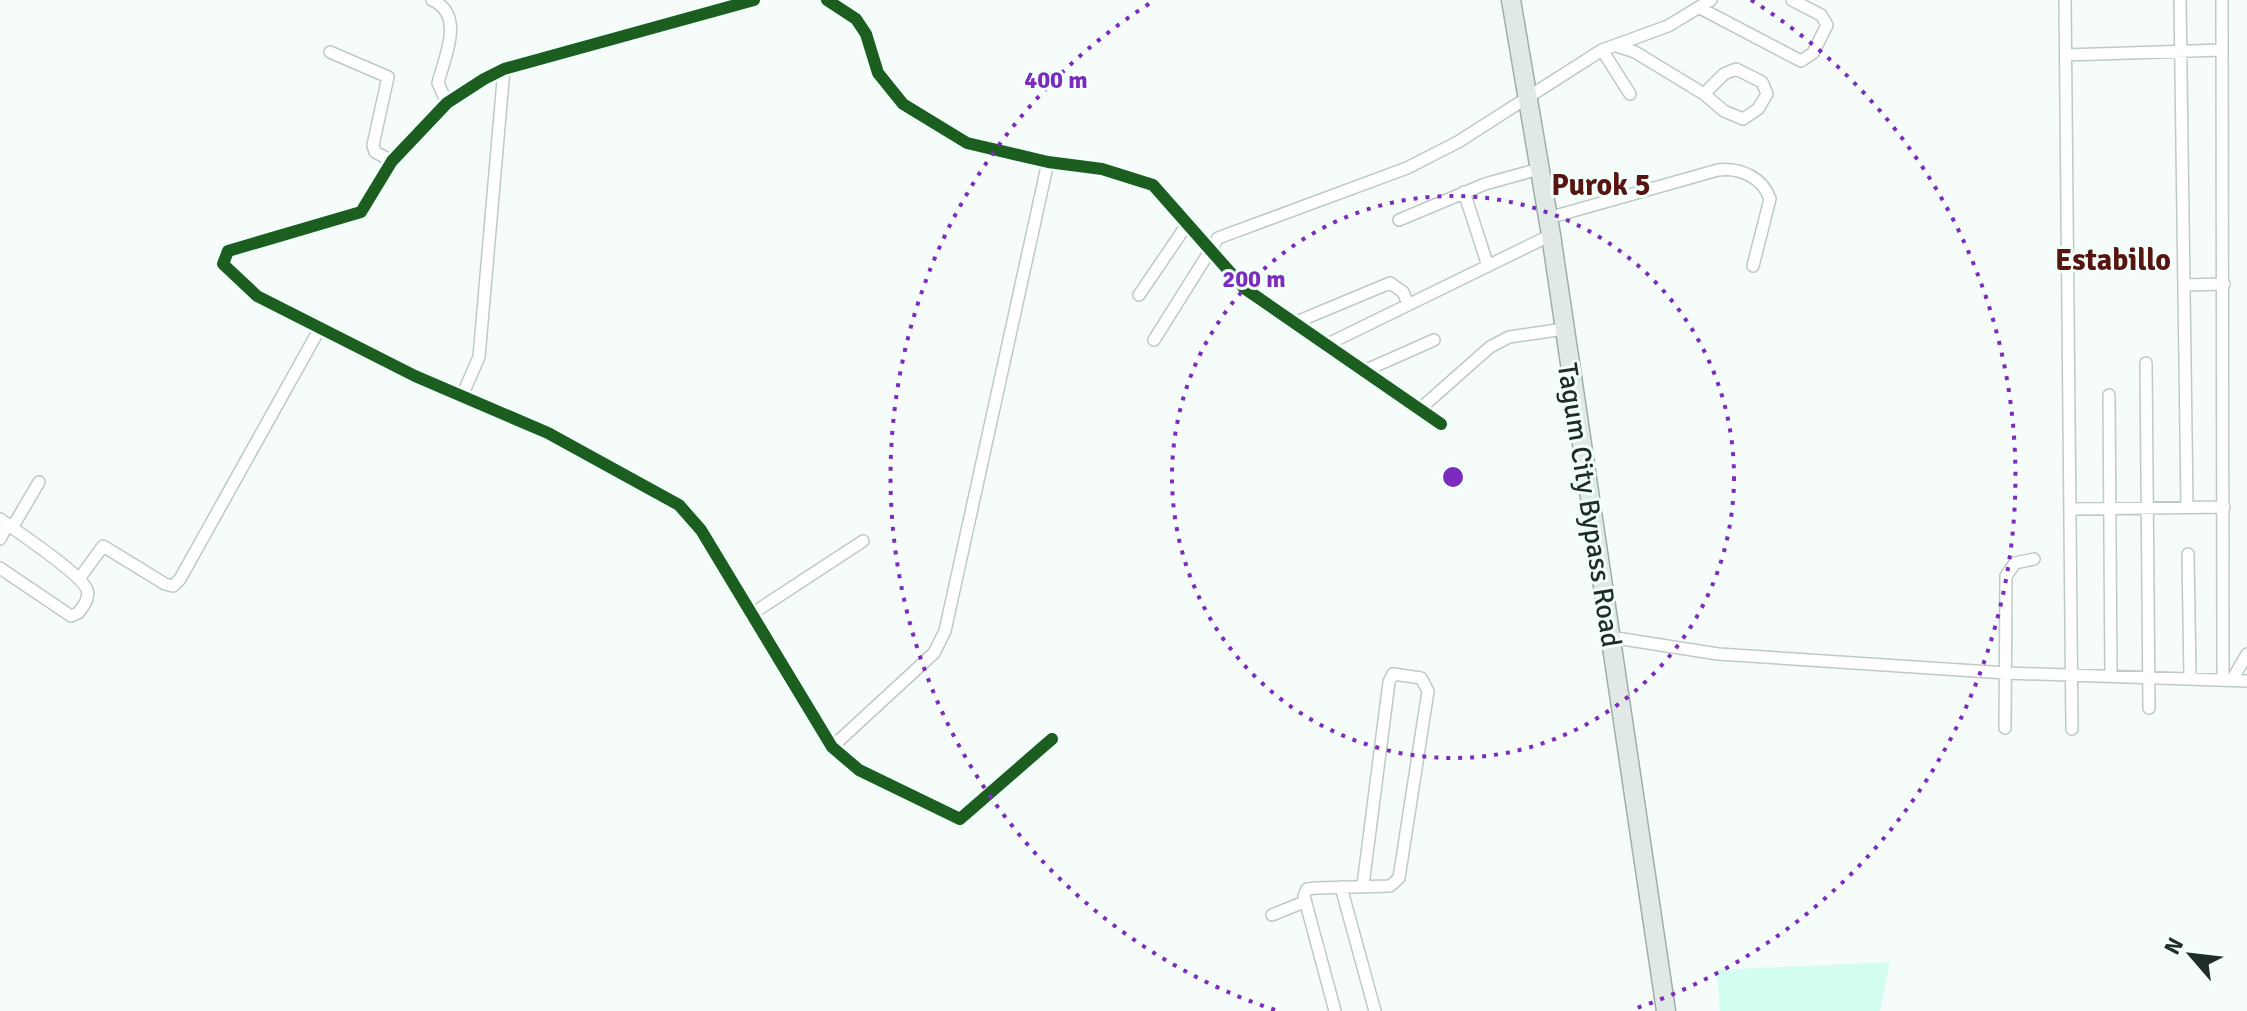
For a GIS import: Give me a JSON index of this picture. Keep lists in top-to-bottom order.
{
  "streets": {
    "main road": ["Tagum City Bypass Road"]
  },
  "districts": ["Purok 5", "Estabillo"],
  "north": "top left",
  "rings": ["400 m", "200 m"]
}
